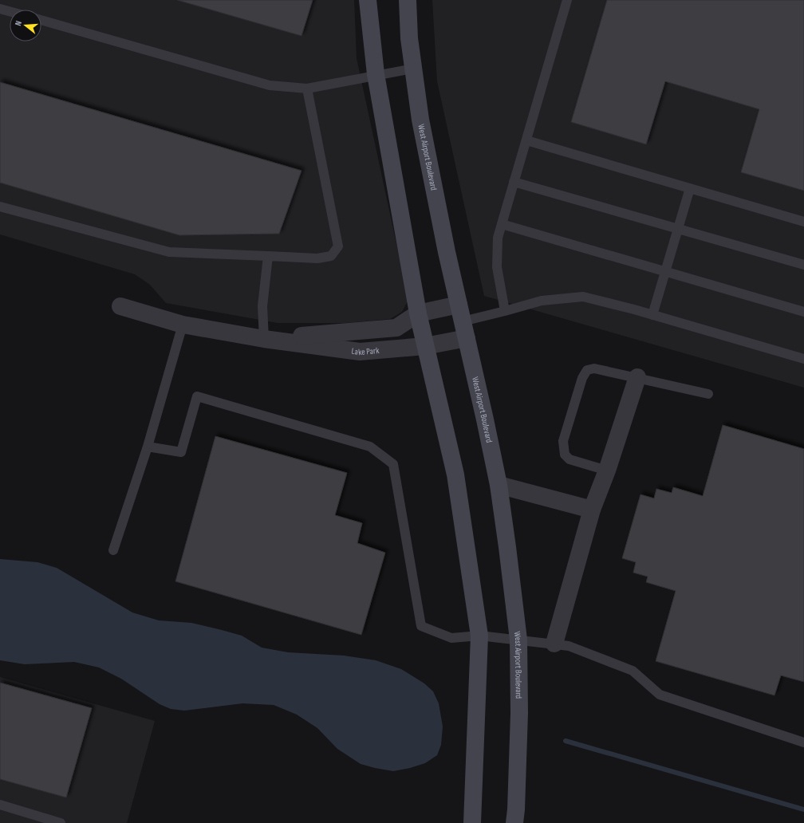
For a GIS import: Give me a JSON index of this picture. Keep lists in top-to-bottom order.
{
  "streets": {
    "main road": ["West Airport Boulevard"],
    "street": ["Lake Park"]
  },
  "crossings": [
    ["West Airport Boulevard", "Lake Park"]
  ],
  "north": "left"
}
